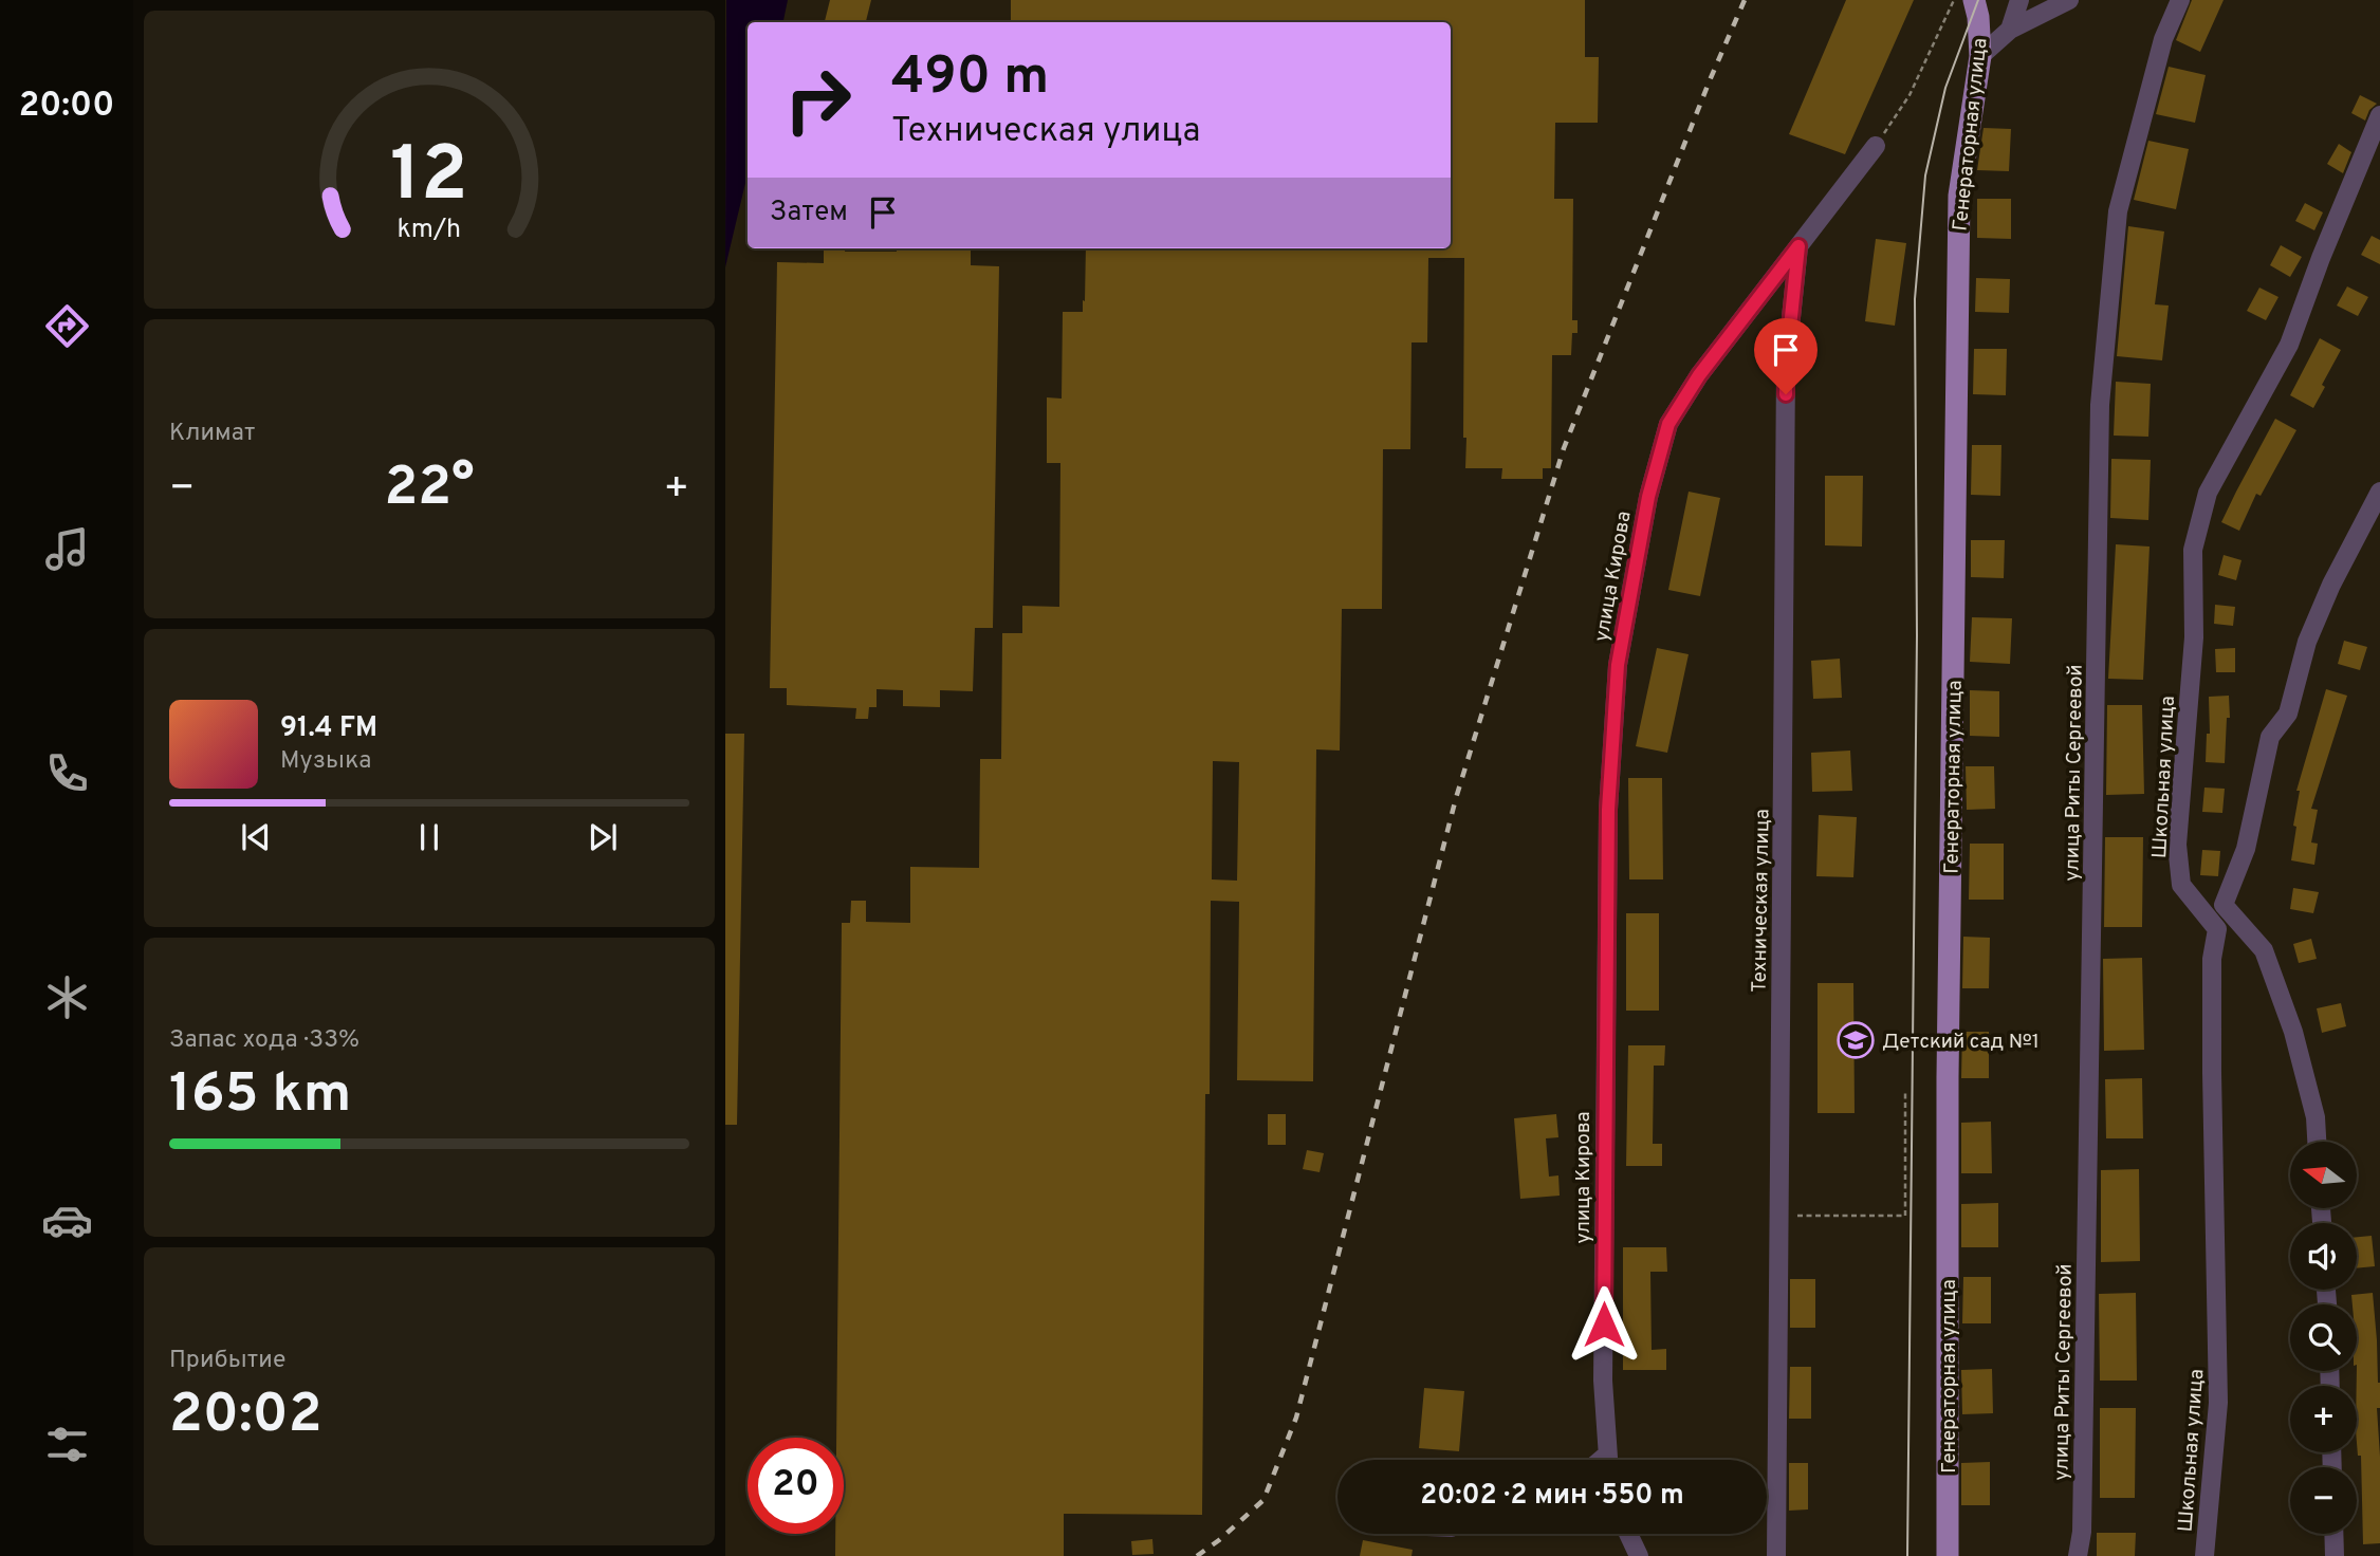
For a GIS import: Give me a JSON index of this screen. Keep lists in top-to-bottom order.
{
  "streets": {
    "main road": ["Генераторная улица"],
    "street": [
      "улица Кирова",
      "улица Риты Сергеевой",
      "Школьная улица",
      "Техническая улица"
    ]
  },
  "crossings": [
    ["улица Кирова", "Техническая улица"]
  ],
  "places": {
    "school or university": ["Детский сад №1"]
  },
  "north": "left",
  "page": {
    "tabs": "20:00",
    "turn": ["490 m", "Техническая улица"],
    "then": "Затем",
    "tile": [
      "Климат",
      ["Запас хода · 33%", "165 km"],
      ["Прибытие", "20:02"]
    ],
    "heat": ["−", "22°", "+"],
    "song": ["91.4 FM", "Музыка"],
    "map_buttons": ["+", "−"],
    "limit": "20",
    "trip": "20:02 · 2 мин · 550 m",
    "gauge": ["12", "km/h"]
  }
}
